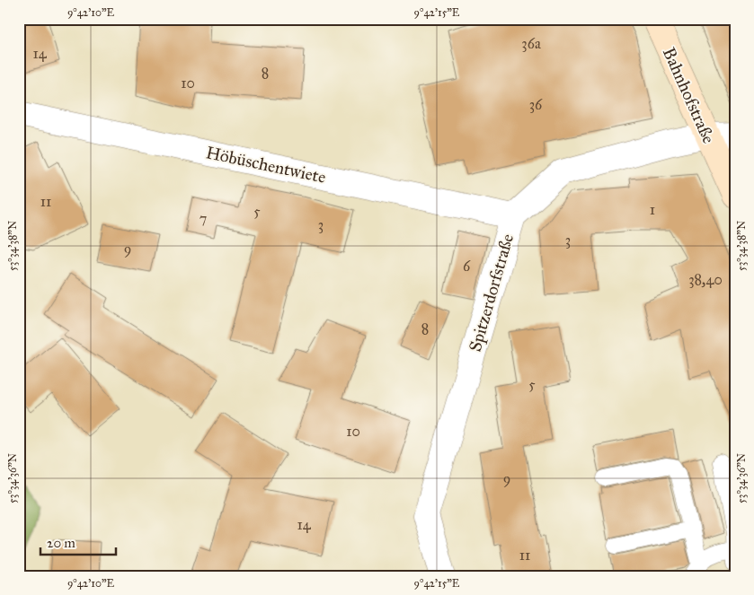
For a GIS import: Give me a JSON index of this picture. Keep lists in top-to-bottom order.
{
  "streets": {
    "street": ["Bahnhofstraße", "Höbüschentwiete", "Spitzerdorfstraße"]
  },
  "crossings": [
    ["Bahnhofstraße", "Spitzerdorfstraße"],
    ["Höbüschentwiete", "Spitzerdorfstraße"]
  ],
  "house_numbers": [
    "36a",
    "14",
    "8",
    "10",
    "36",
    "11",
    "1",
    "5",
    "7",
    "3",
    "3",
    "9",
    "6",
    "38,40",
    "8",
    "5",
    "10",
    "9",
    "14",
    "11"
  ],
  "scale_bar": "20 m",
  "coordinates": [
    "9°42'10\"E",
    "9°42'15\"E",
    "53°34'38\"N",
    "53°34'36\"N"
  ]
}
